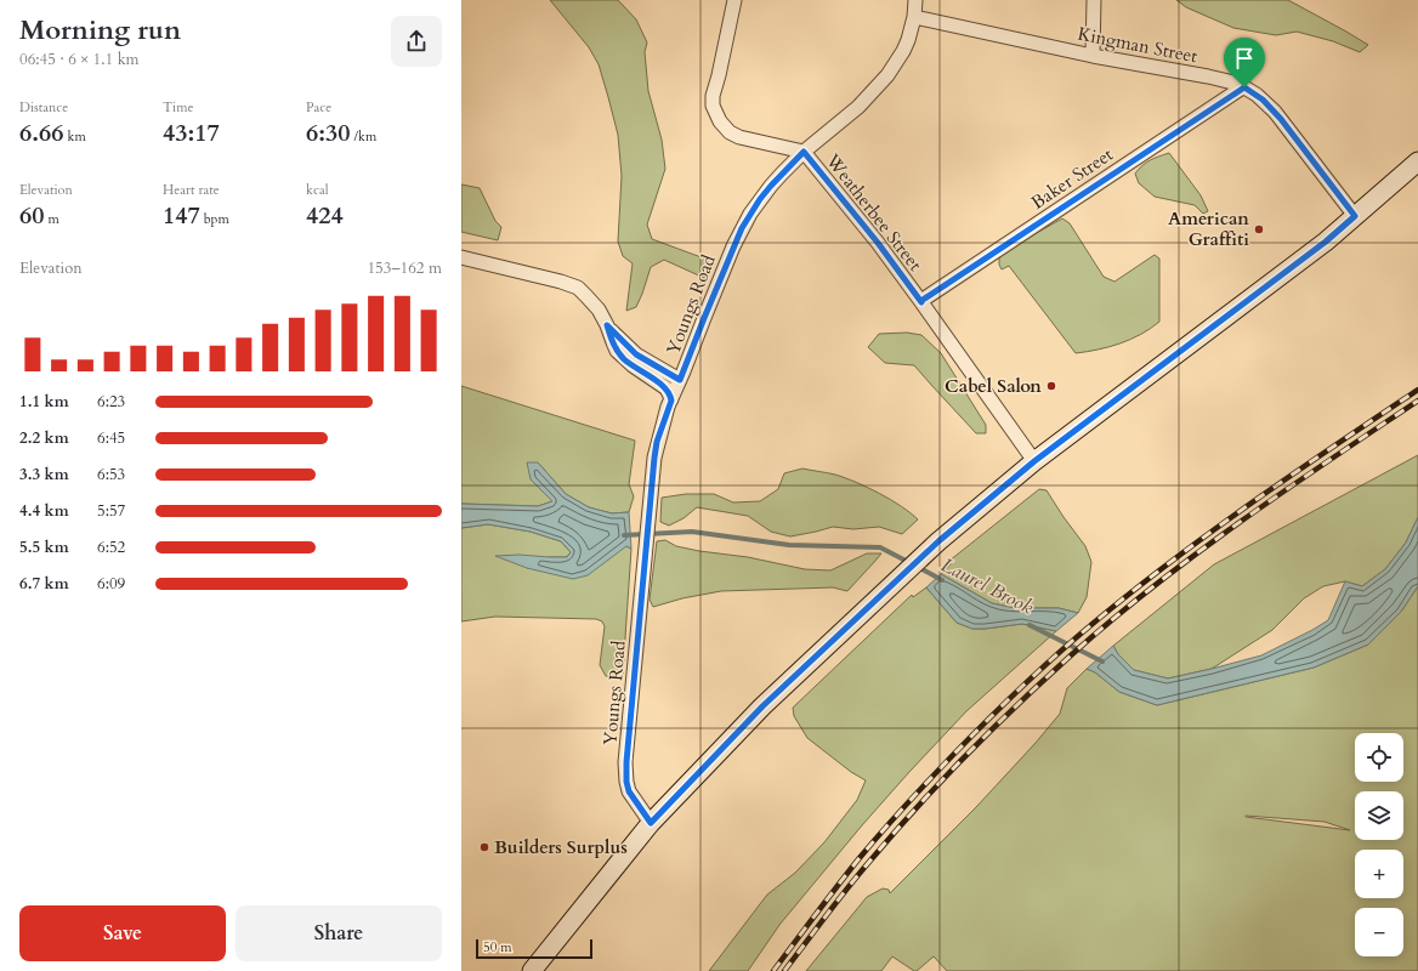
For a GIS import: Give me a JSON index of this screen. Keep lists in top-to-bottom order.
{
  "streets": {
    "street": [
      "Kingman Street",
      "Baker Street",
      "Weatherbee Street",
      "Youngs Road"
    ]
  },
  "crossings": [
    ["Kingman Street", "Baker Street"],
    ["Kingman Street", "Youngs Road"],
    ["Baker Street", "Weatherbee Street"],
    ["Weatherbee Street", "Youngs Road"]
  ],
  "water": ["Laurel Brook"],
  "places": ["American Graffiti", "Cabel Salon", "Builders Surplus"],
  "scale_bar": "50 m",
  "page": {
    "heading": ["Morning run", "06:45 · 6 × 1.1 km"],
    "stats": [
      ["Distance", "6.66 km"],
      ["Time", "43:17"],
      ["Pace", "6:30 /km"],
      ["Elevation", "60 m"],
      ["Heart rate", "147 bpm"],
      ["kcal", "424"]
    ],
    "chart": ["Elevation", "153–162 m"],
    "list": [
      {
        "name": "1.1 km",
        "note": "6:23"
      },
      {
        "name": "2.2 km",
        "note": "6:45"
      },
      {
        "name": "3.3 km",
        "note": "6:53"
      },
      {
        "name": "4.4 km",
        "note": "5:57"
      },
      {
        "name": "5.5 km",
        "note": "6:52"
      },
      {
        "name": "6.7 km",
        "note": "6:09"
      }
    ],
    "map_buttons": ["+", "−"],
    "buttons": ["Save", "Share"],
    "scale": "50 m"
  }
}
